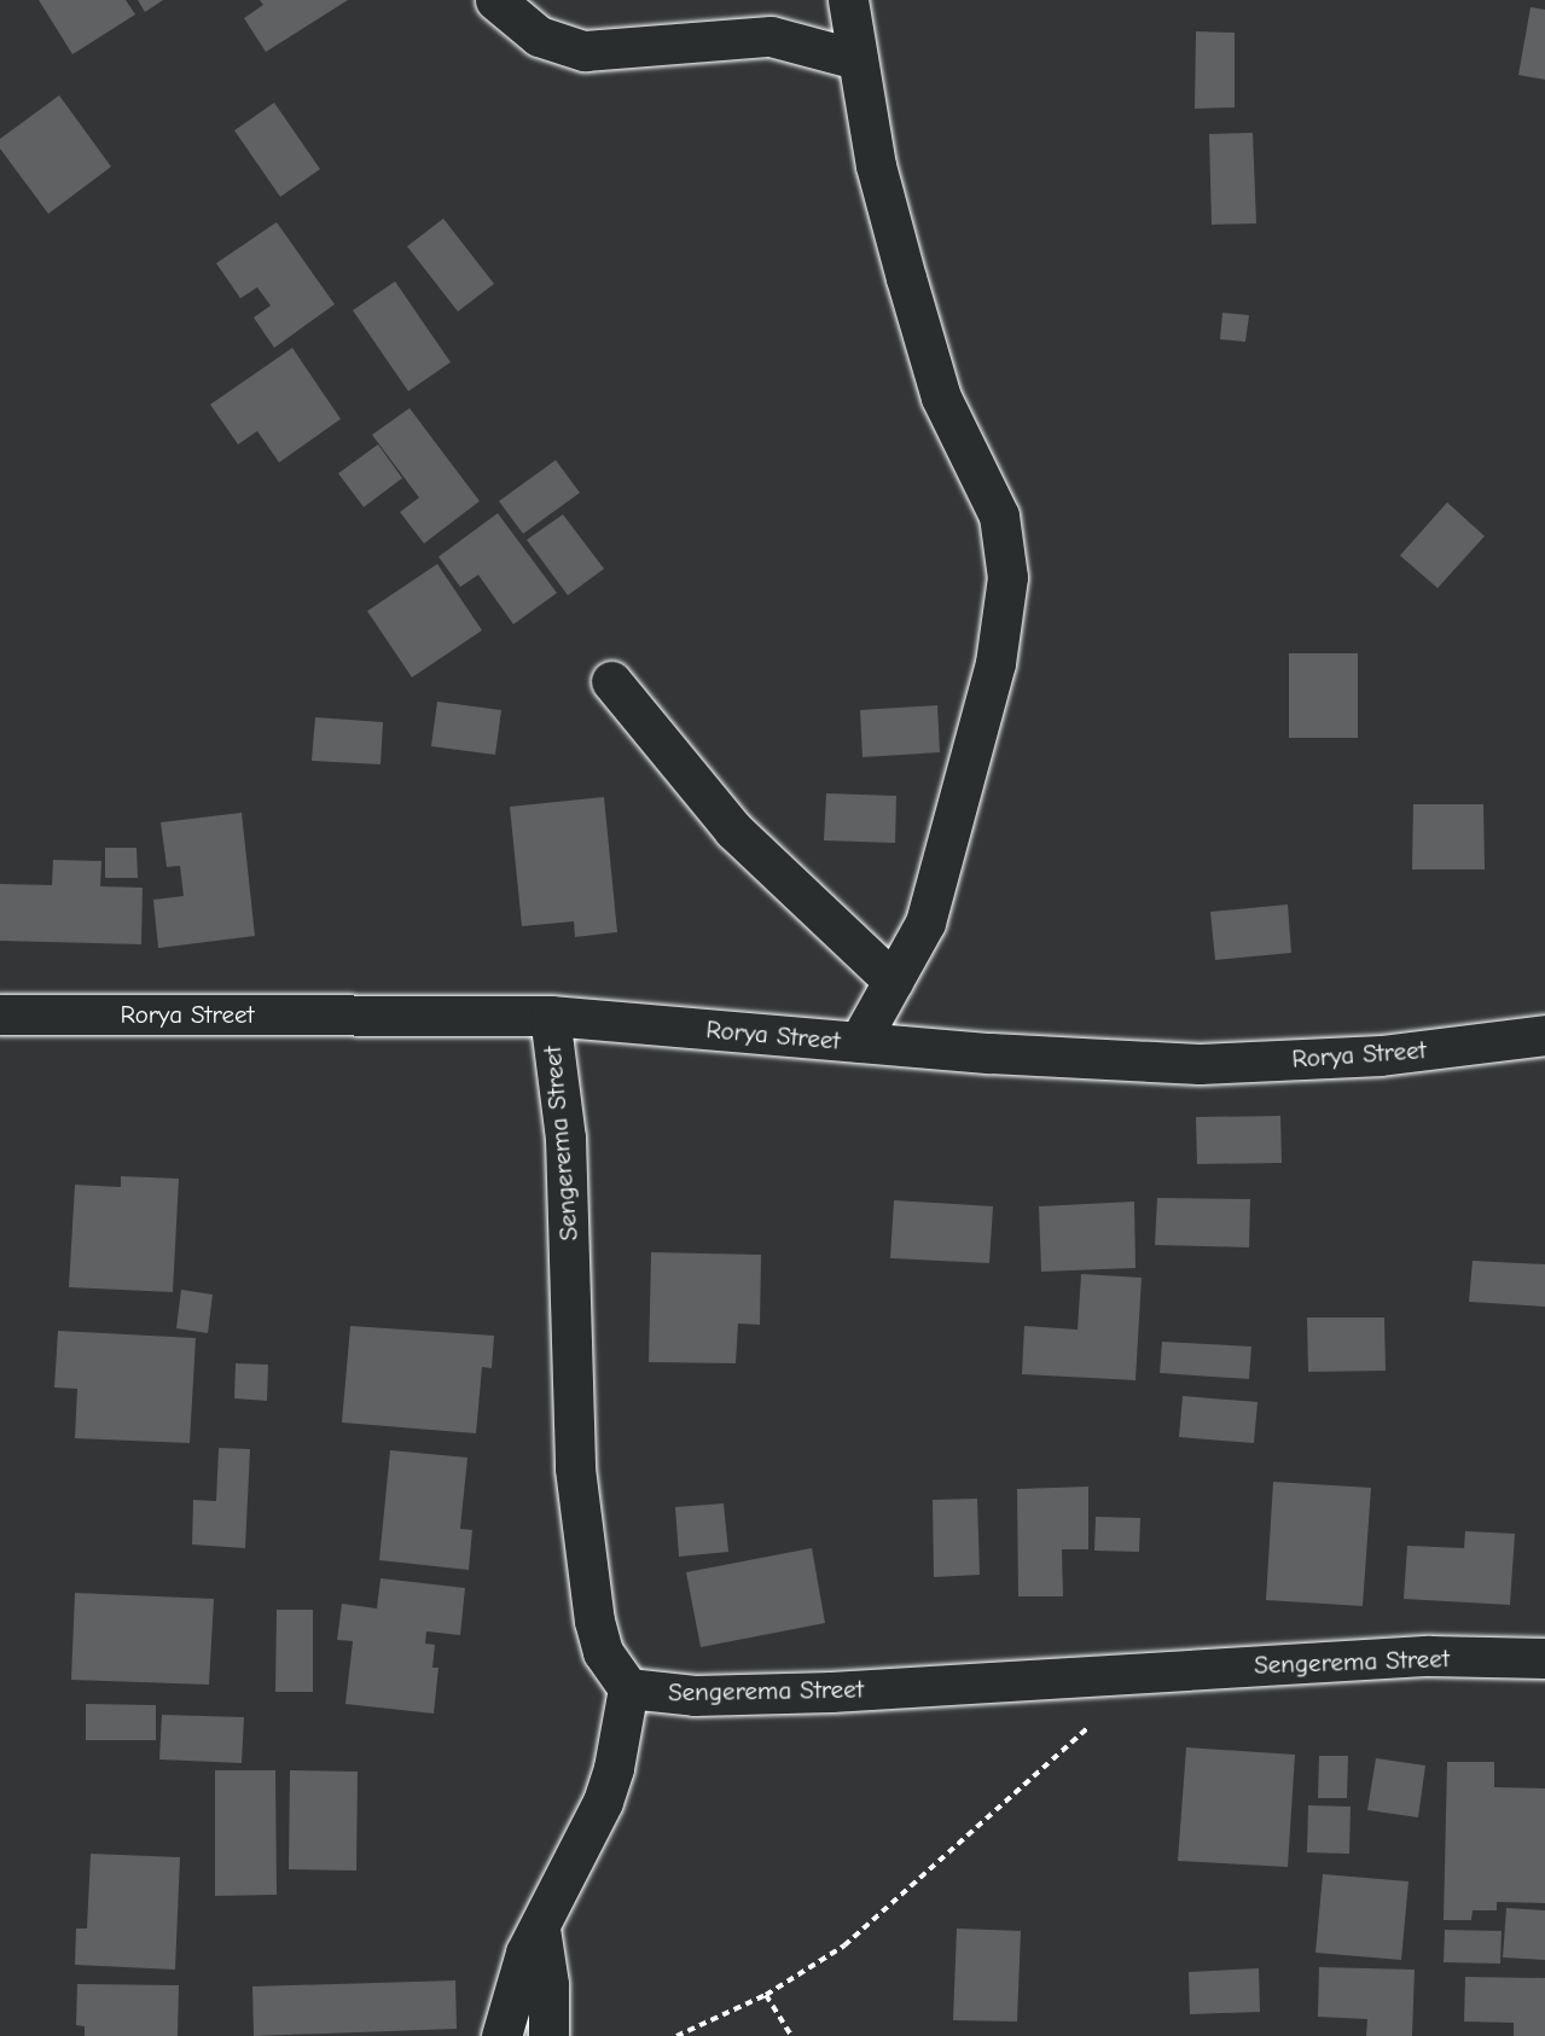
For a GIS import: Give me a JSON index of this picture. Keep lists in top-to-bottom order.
{
  "streets": {
    "street": ["Rorya Street", "Sengerema Street"]
  },
  "crossings": [
    ["Rorya Street", "Sengerema Street"]
  ]
}
